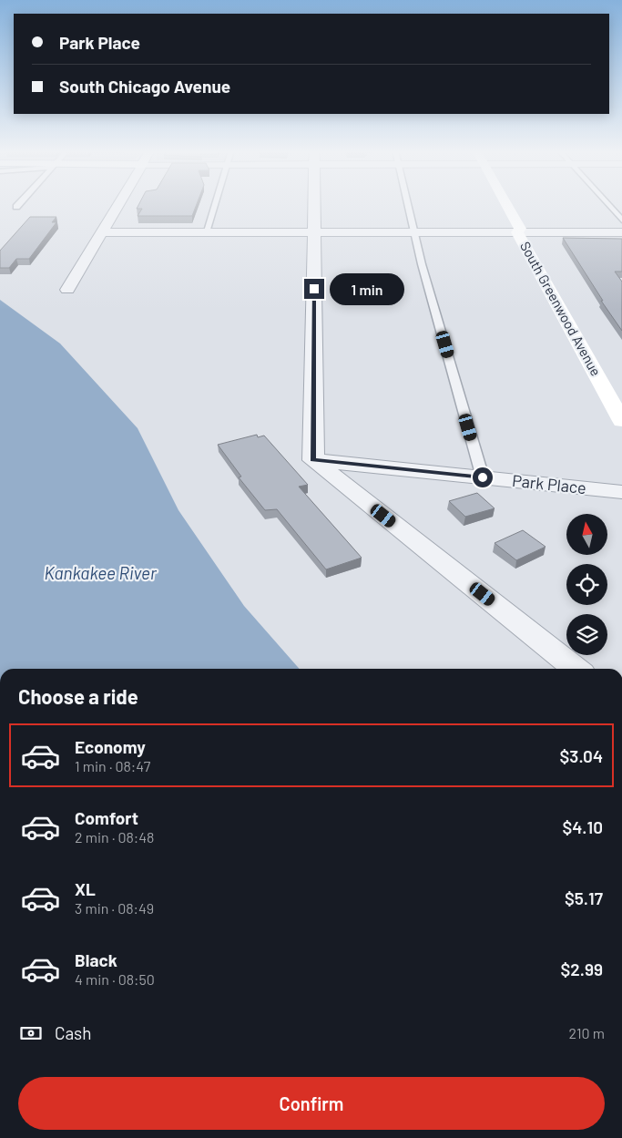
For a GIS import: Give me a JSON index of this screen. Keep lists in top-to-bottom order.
{
  "streets": {
    "street": ["South Greenwood Avenue", "Park Place"]
  },
  "water": ["Kankakee River"],
  "north": "top",
  "page": {
    "banner": ["Park Place", "South Chicago Avenue"],
    "bubble": "1 min",
    "heading": "Choose a ride",
    "list": [
      {
        "name": "Economy",
        "note": "1 min · 08:47",
        "value": "$3.04"
      },
      {
        "name": "Comfort",
        "note": "2 min · 08:48",
        "value": "$4.10"
      },
      {
        "name": "XL",
        "note": "3 min · 08:49",
        "value": "$5.17"
      },
      {
        "name": "Black",
        "note": "4 min · 08:50",
        "value": "$2.99"
      }
    ],
    "pay": ["Cash", "210 m"],
    "buttons": "Confirm"
  }
}
